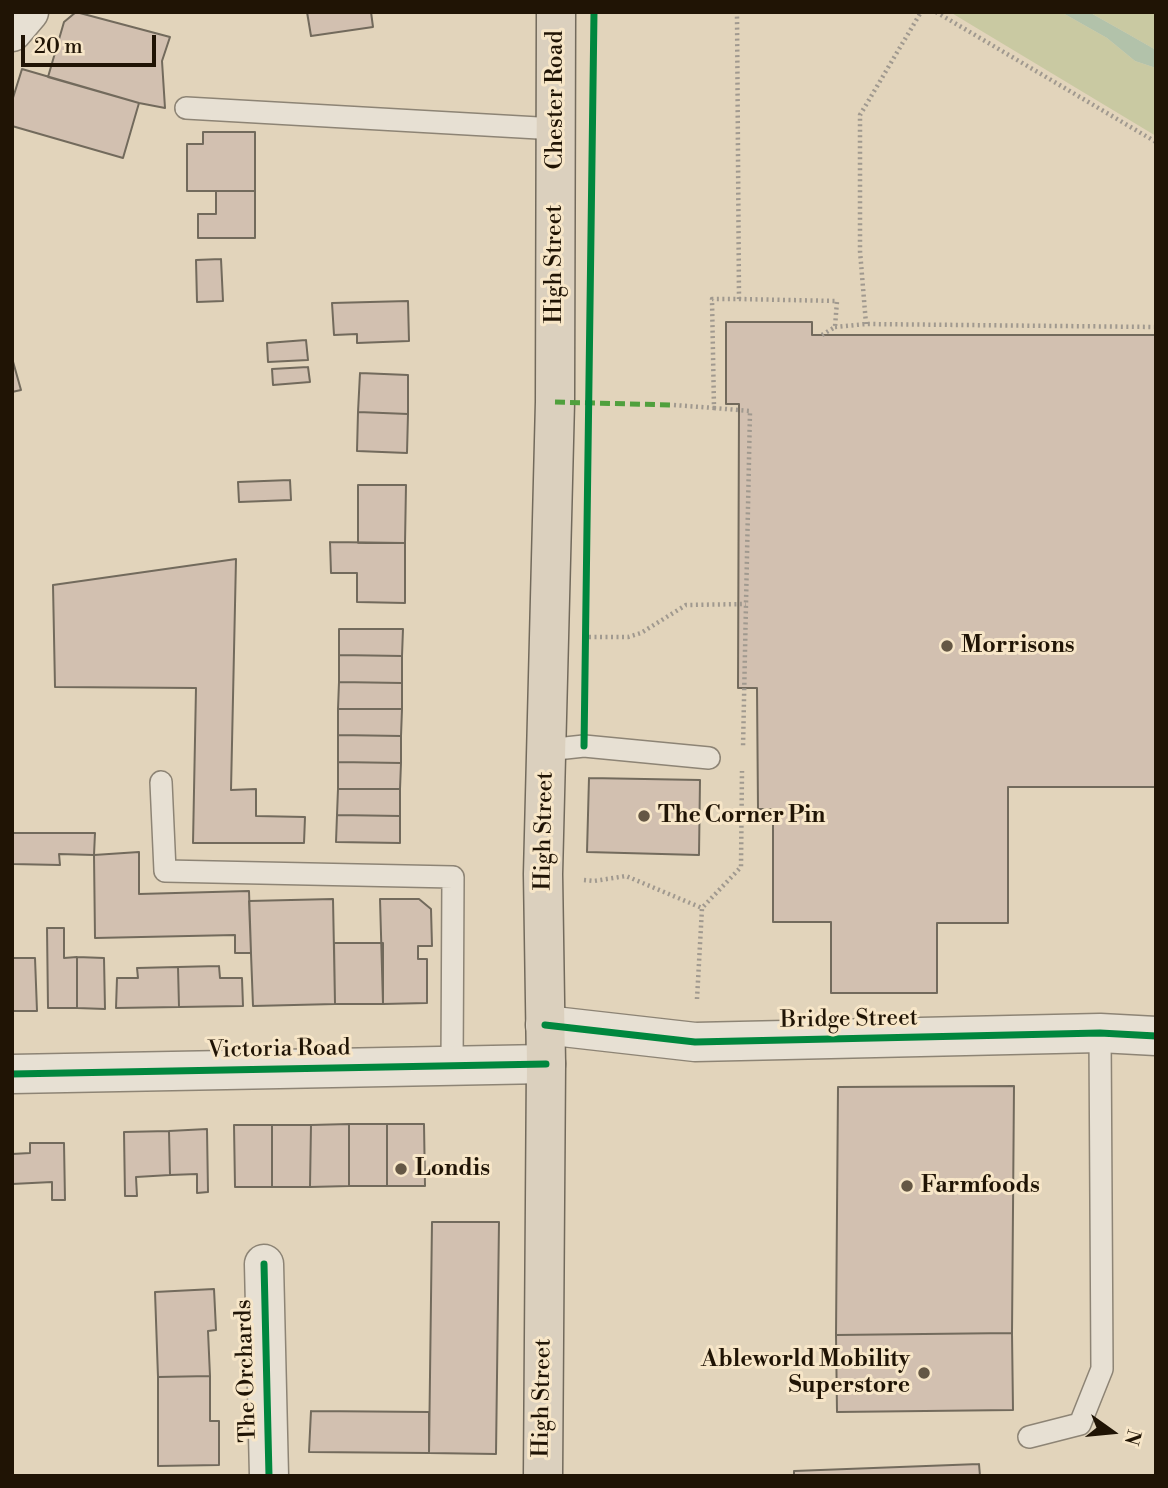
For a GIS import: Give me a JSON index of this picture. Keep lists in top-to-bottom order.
{
  "streets": {
    "main road": ["Chester Road", "High Street"],
    "street": ["Bridge Street", "Victoria Road", "The Orchards"]
  },
  "crossings": [
    ["Chester Road", "High Street"],
    ["High Street", "Bridge Street"],
    ["High Street", "Victoria Road"]
  ],
  "places": [
    "Morrisons",
    "The Corner Pin",
    "Londis",
    "Farmfoods",
    "Ableworld Mobility Superstore"
  ],
  "scale_bar": "20 m",
  "north": "right"
}
